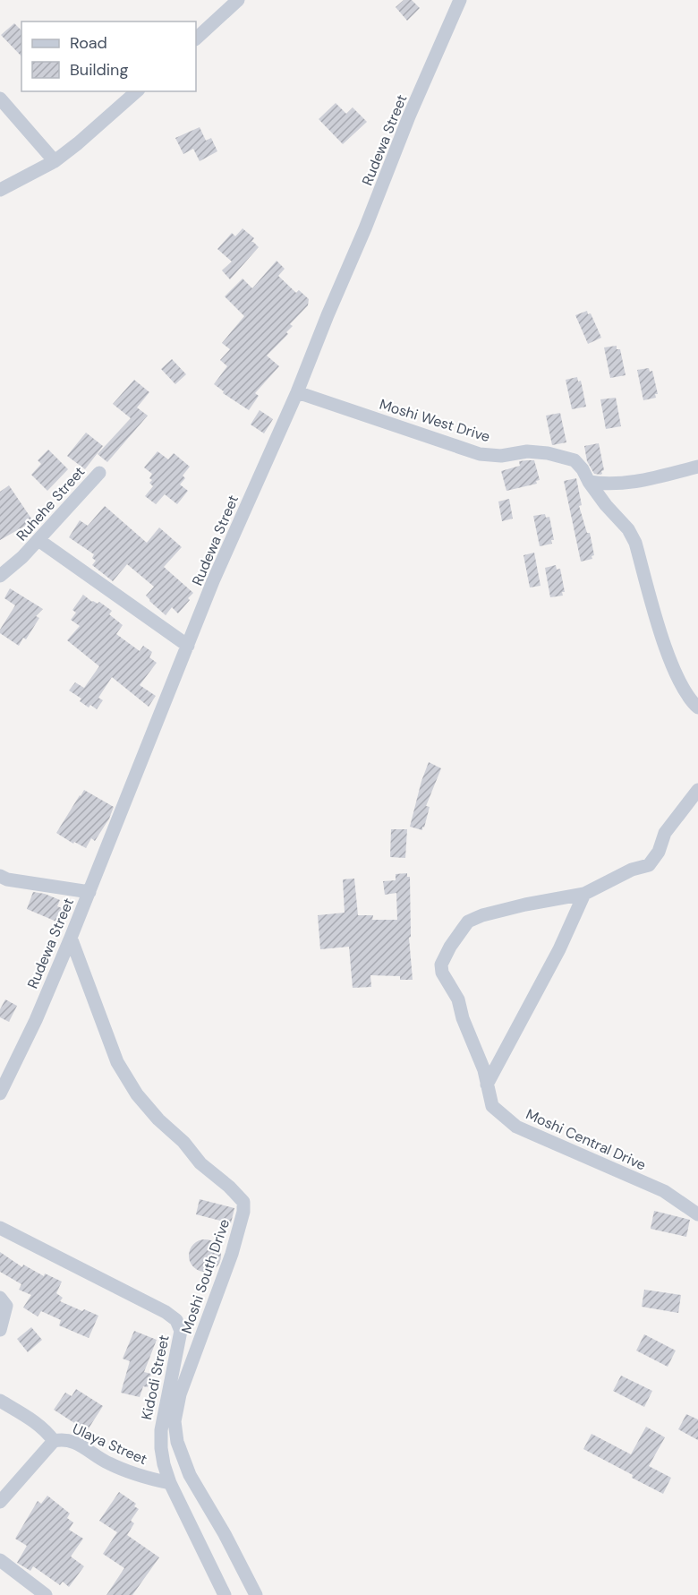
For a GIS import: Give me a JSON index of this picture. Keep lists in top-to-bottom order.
{
  "streets": {
    "street": [
      "Rudewa Street",
      "Moshi West Drive",
      "Ruhehe Street",
      "Moshi Central Drive",
      "Moshi South Drive",
      "Kidodi Street",
      "Ulaya Street"
    ]
  },
  "crossings": [
    ["Rudewa Street", "Moshi West Drive"],
    ["Rudewa Street", "Moshi South Drive"],
    ["Kidodi Street", "Ulaya Street"]
  ],
  "legend": ["Road", "Building"]
}
